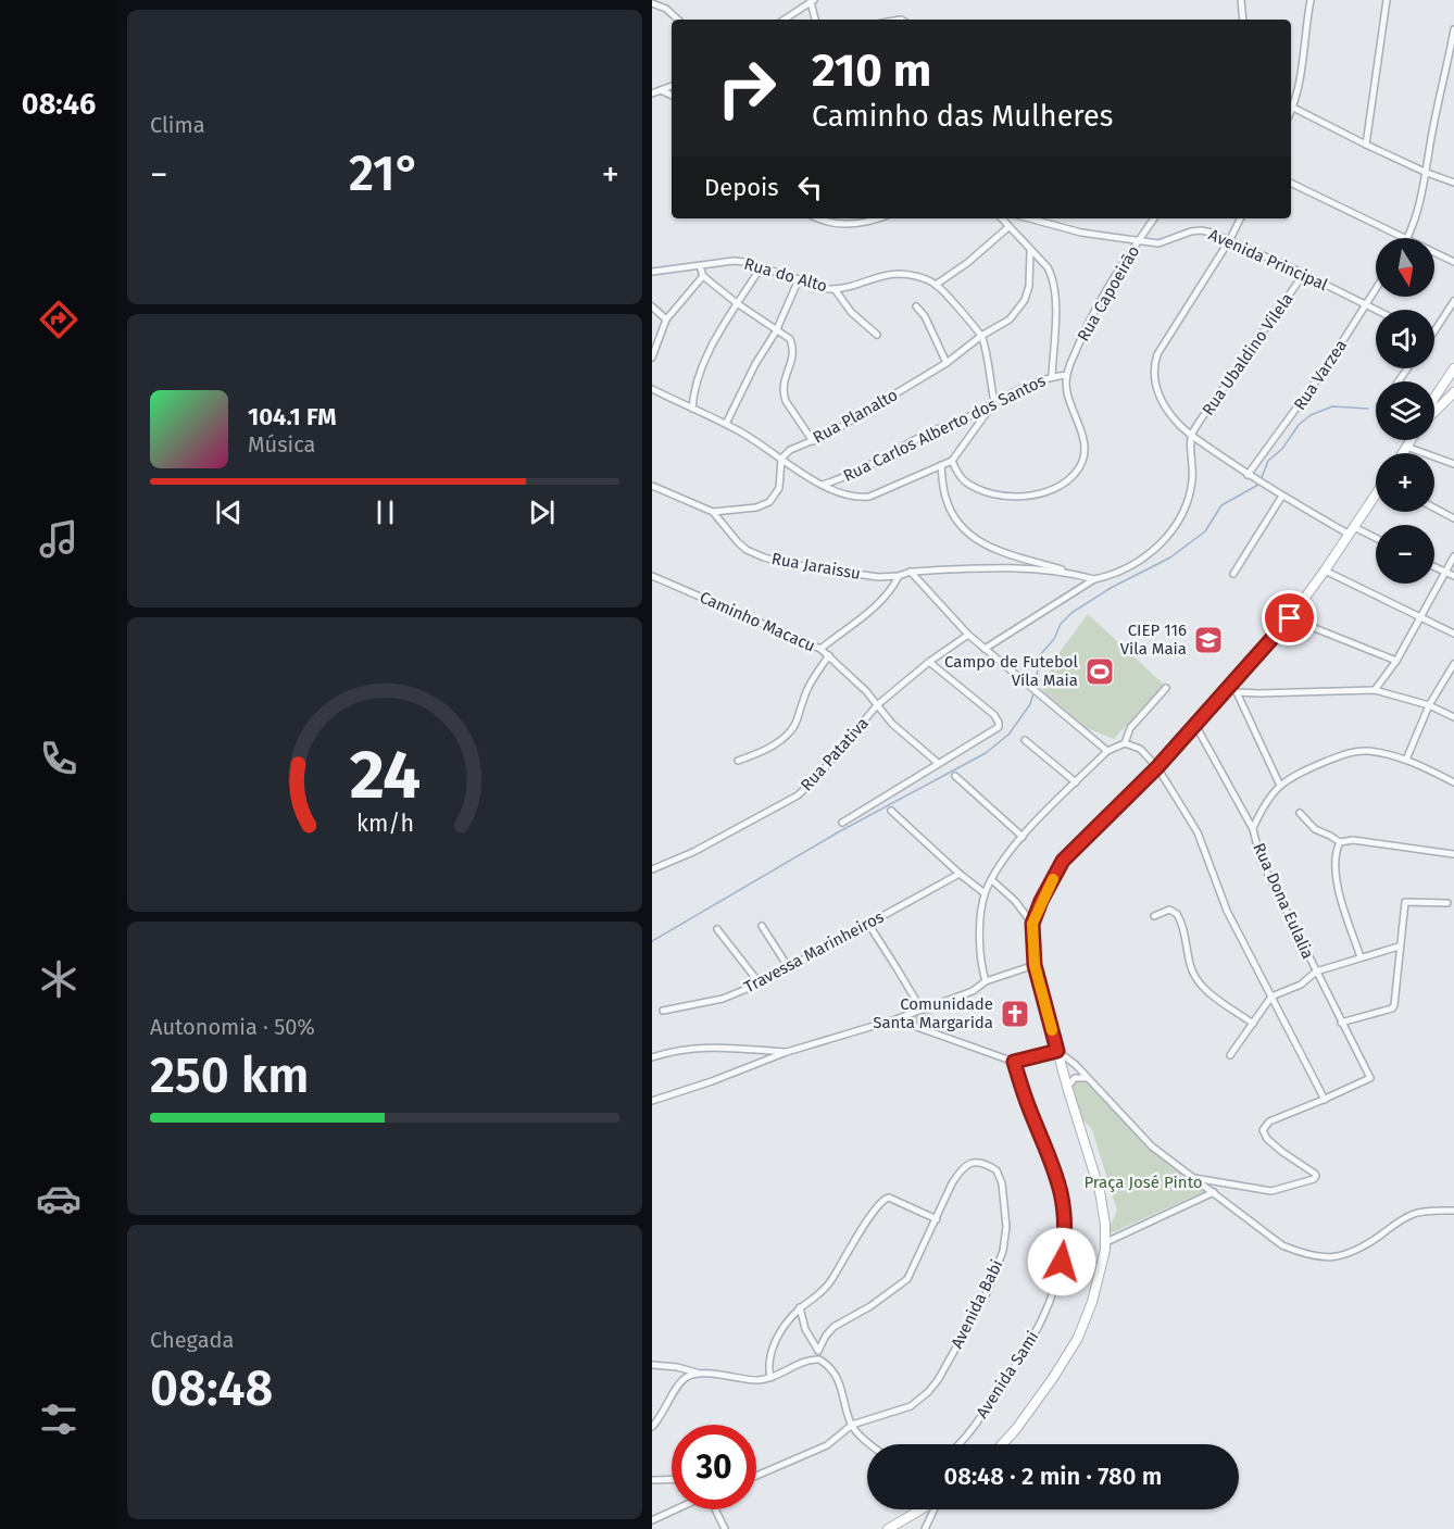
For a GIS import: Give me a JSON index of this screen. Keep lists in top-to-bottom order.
{
  "streets": {
    "street": [
      "Avenida Principal",
      "Rua do Alto",
      "Rua Capoeirão",
      "Rua Ubaldino Vilela",
      "Rua Varzea",
      "Rua Planalto",
      "Rua Carlos Alberto dos Santos",
      "Rua Jaraissu",
      "Caminho Macacu",
      "Rua Patativa",
      "Rua Dona Eulalia",
      "Travessa Marinheiros",
      "Avenida Babi",
      "Avenida Sami"
    ]
  },
  "crossings": [
    ["Avenida Principal", "Rua Capoeirão"],
    ["Avenida Principal", "Rua Ubaldino Vilela"],
    ["Avenida Principal", "Rua Varzea"],
    ["Rua Capoeirão", "Rua Carlos Alberto dos Santos"],
    ["Caminho Macacu", "Rua Patativa"]
  ],
  "parks": ["Praça José Pinto"],
  "places": {
    "school or university": ["CIEP 116 Vila Maia"],
    "sports": ["Campo de Futebol Vila Maia"],
    "church": ["Comunidade Santa Margarida"]
  },
  "north": "bottom",
  "page": {
    "tabs": "08:46",
    "tile": [
      "Clima",
      ["Autonomia · 50%", "250 km"],
      ["Chegada", "08:48"]
    ],
    "turn": ["210 m", "Caminho das Mulheres"],
    "heat": ["−", "21°", "+"],
    "then": "Depois",
    "map_buttons": ["+", "−"],
    "song": ["104.1 FM", "Música"],
    "limit": "30",
    "trip": "08:48 · 2 min · 780 m",
    "gauge": ["24", "km/h"]
  }
}
